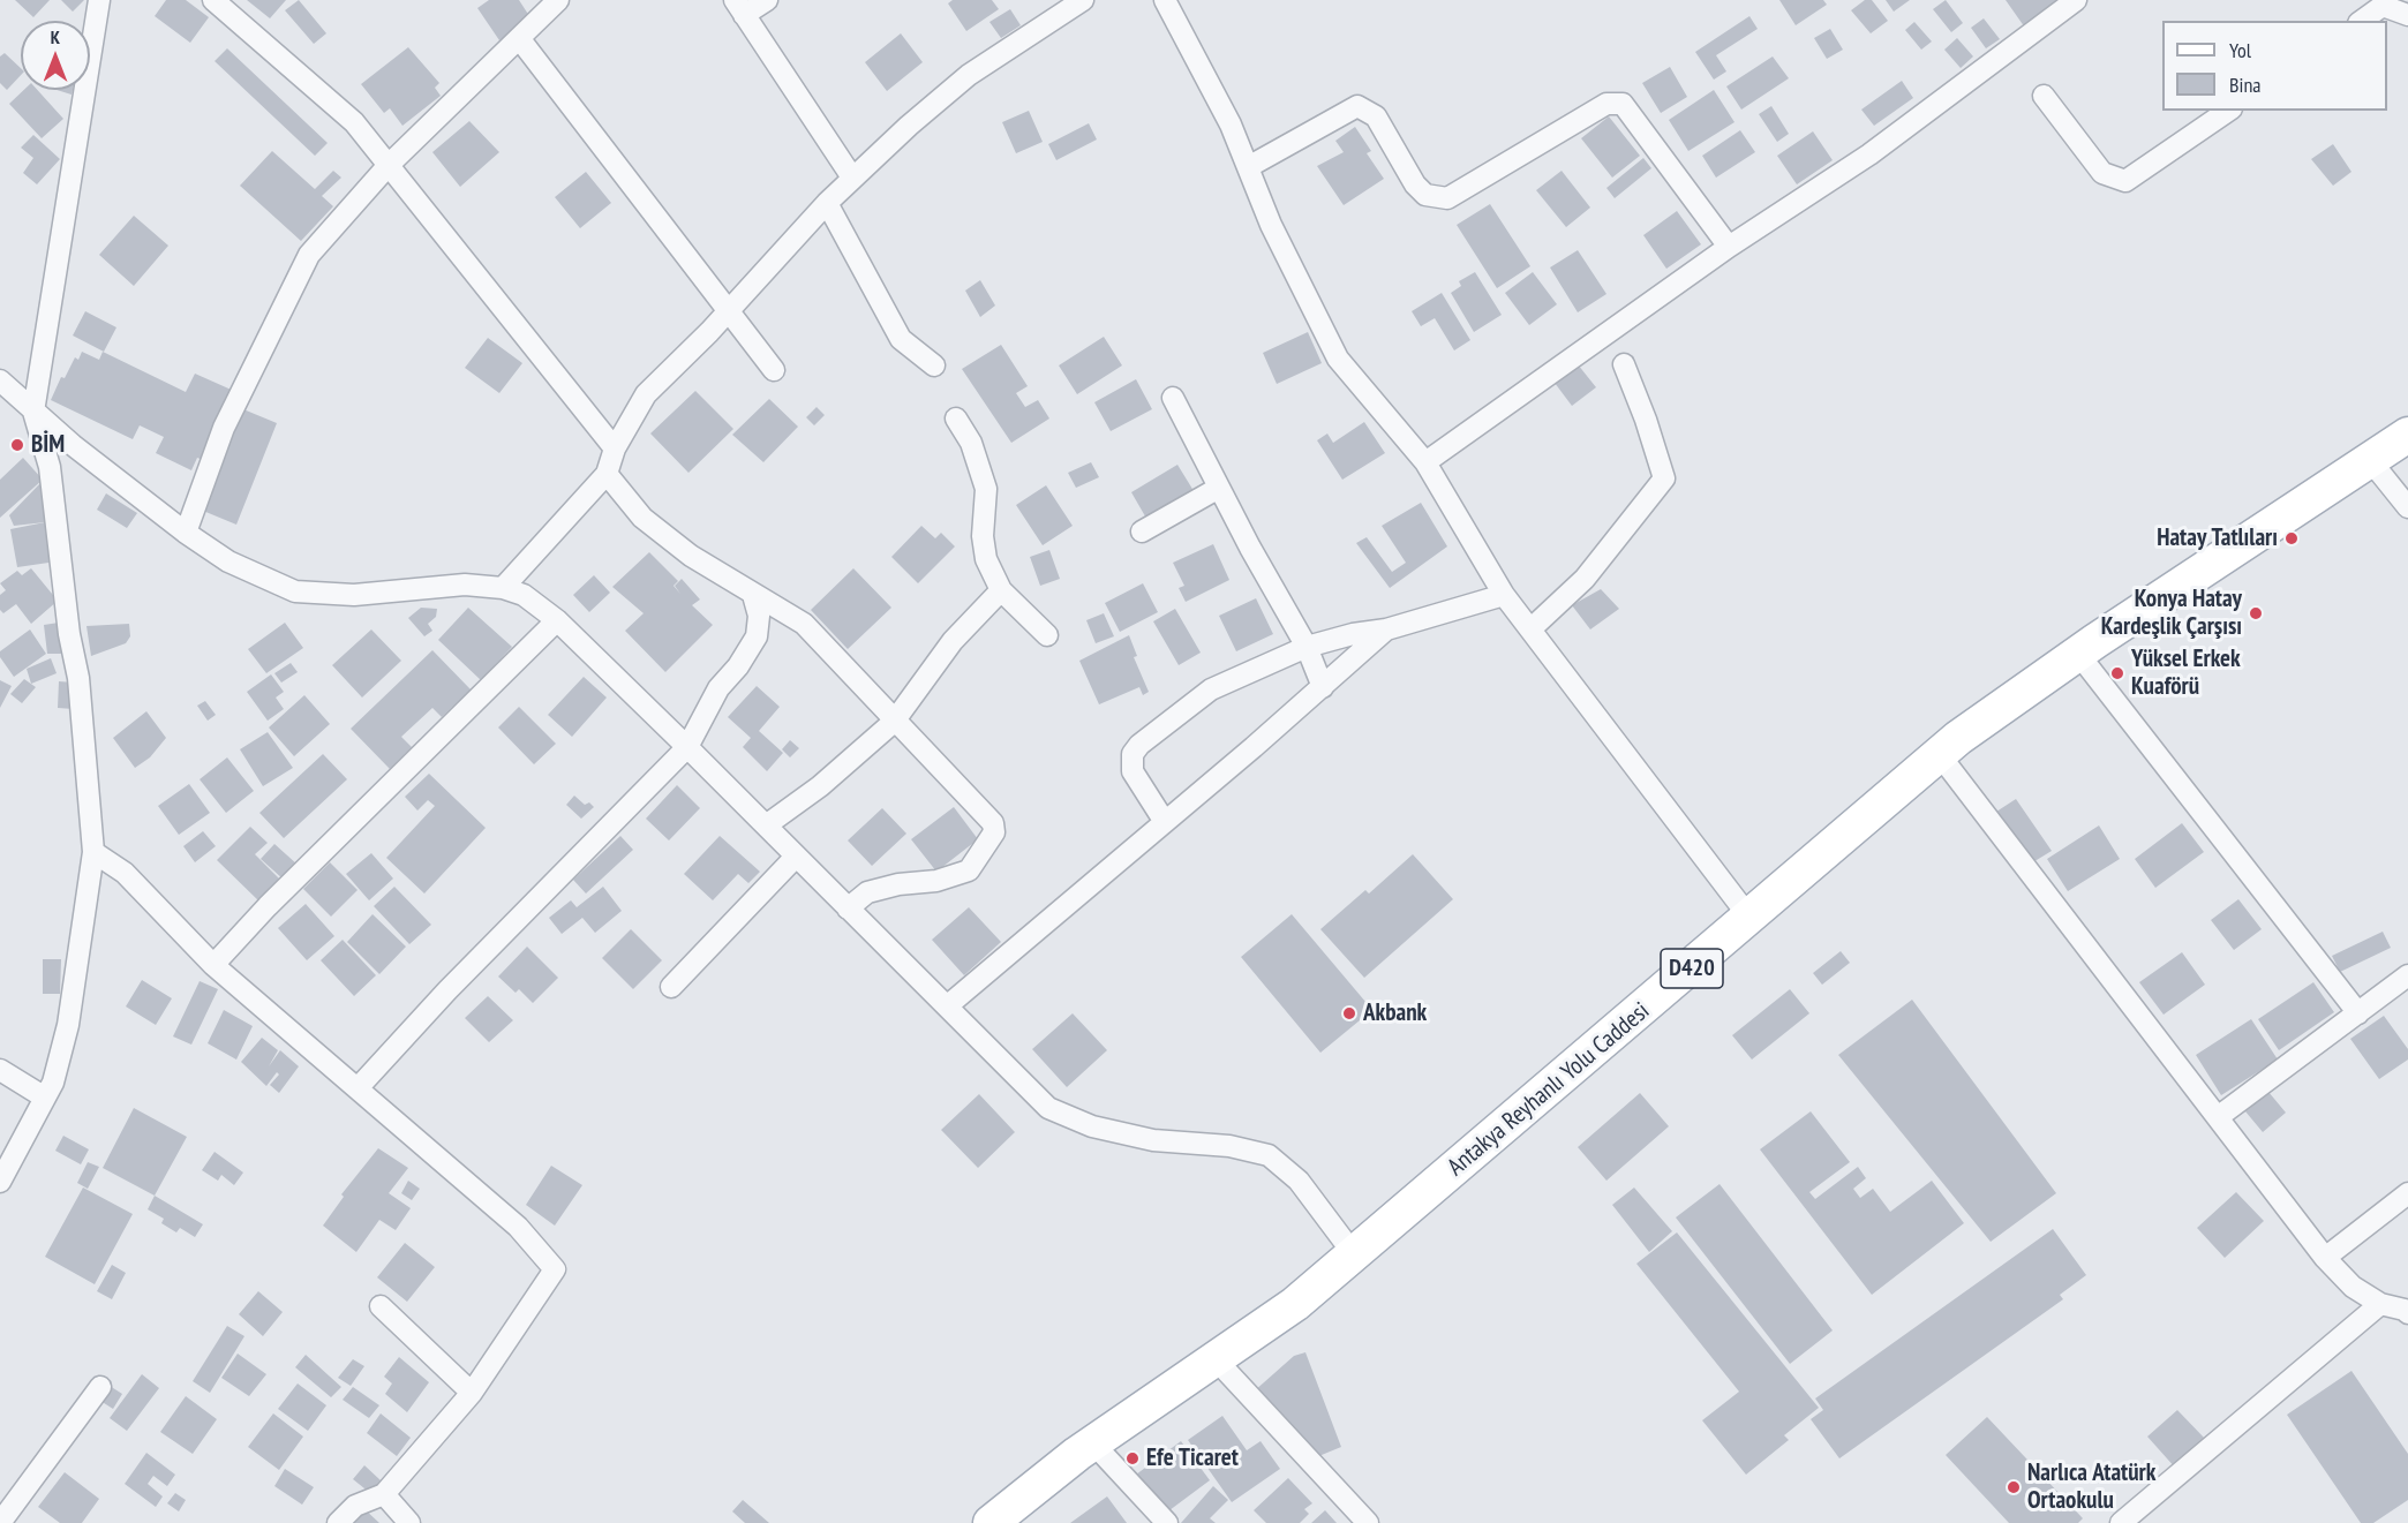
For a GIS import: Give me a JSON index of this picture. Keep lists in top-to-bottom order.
{
  "streets": {
    "main road": ["D420", "Antakya Reyhanlı Yolu Caddesi"]
  },
  "places": [
    "BİM",
    "Hatay Tatlıları",
    "Konya Hatay Kardeşlik Çarşısı",
    "Yüksel Erkek Kuaförü",
    "Akbank",
    "Efe Ticaret",
    "Narlıca Atatürk Ortaokulu"
  ],
  "legend": ["Yol", "Bina"],
  "north": "top"
}
